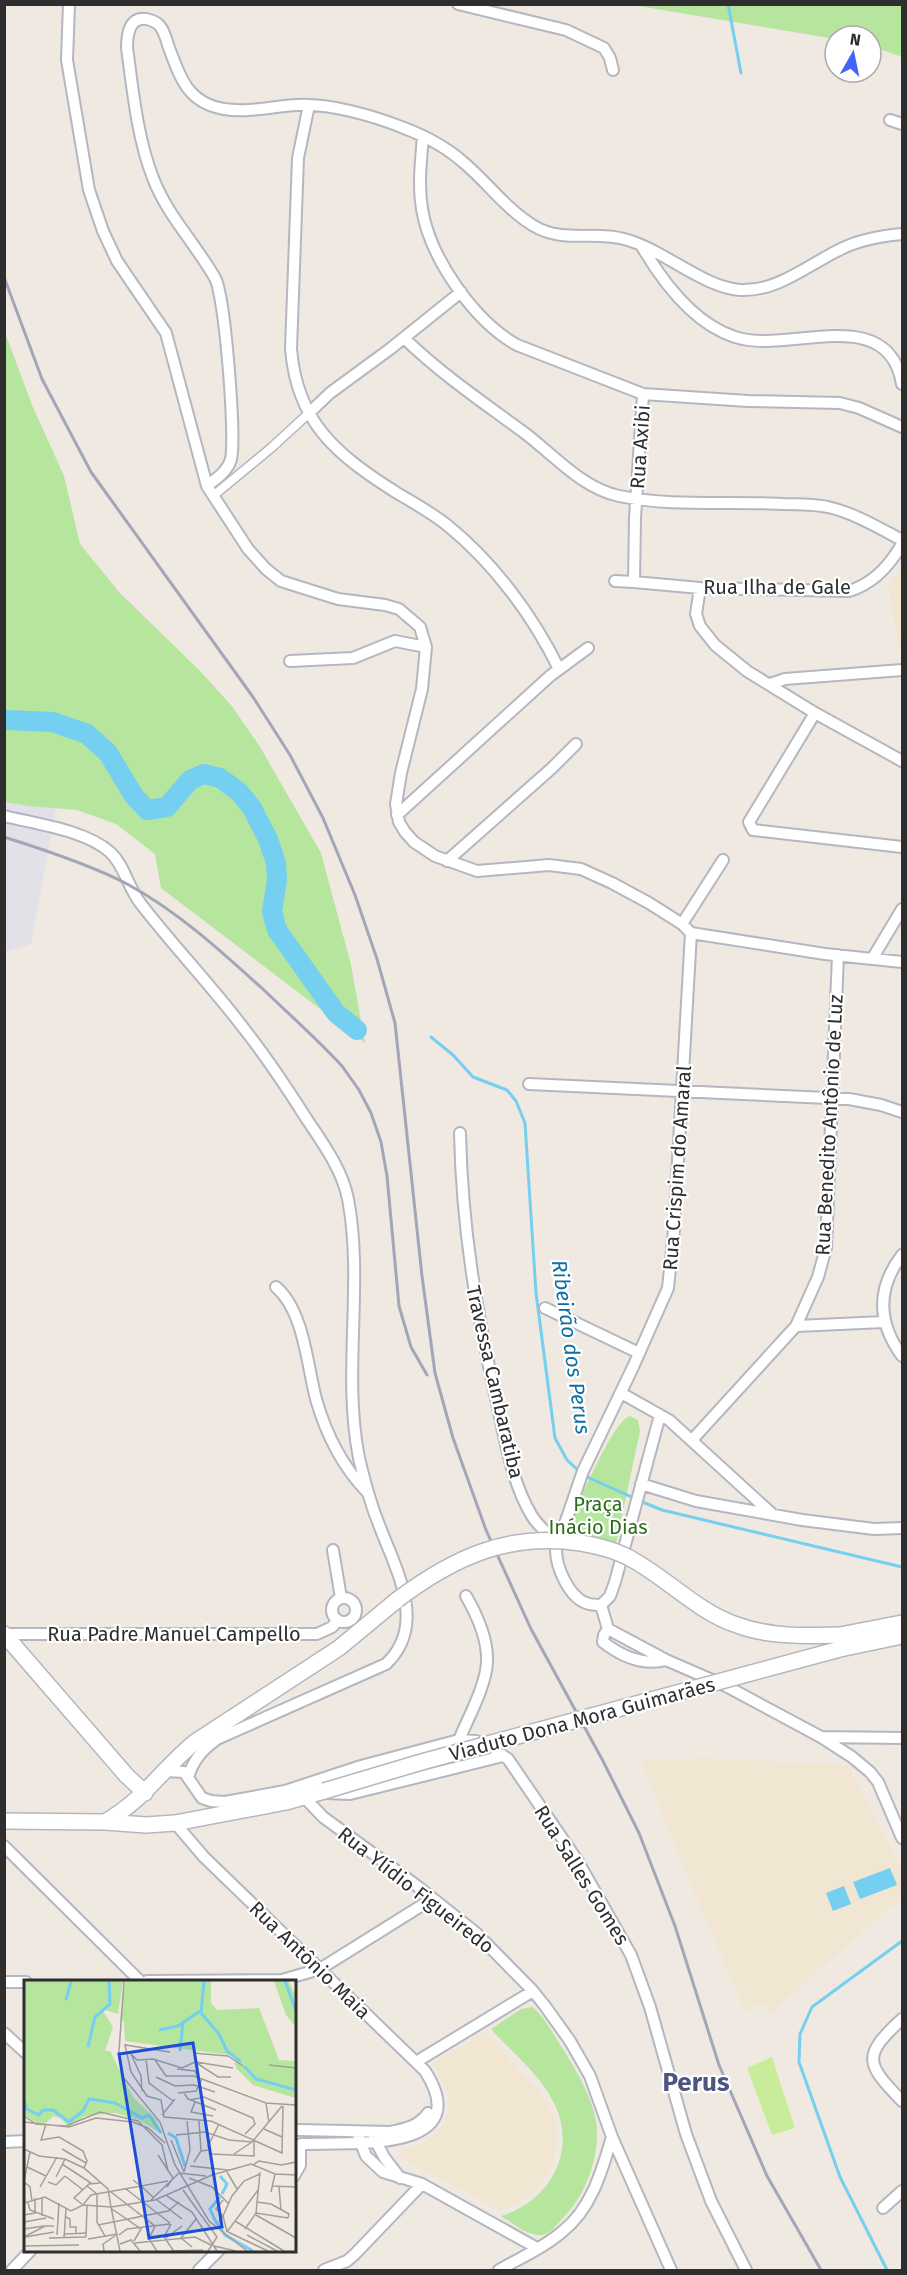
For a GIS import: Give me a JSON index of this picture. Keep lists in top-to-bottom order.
{
  "streets": {
    "main road": ["Viaduto Dona Mora Guimarães"],
    "street": [
      "Rua Axibi",
      "Rua Ilha de Gale",
      "Rua Benedito Antônio de Luz",
      "Rua Crispim do Amaral",
      "Travessa Cambaratiba",
      "Rua Padre Manuel Campello",
      "Rua Salles Gomes",
      "Rua Ylídio Figueiredo",
      "Rua Antônio Maia"
    ]
  },
  "crossings": [
    ["Rua Axibi", "Rua Ilha de Gale"],
    ["Viaduto Dona Mora Guimarães", "Rua Ylídio Figueiredo"],
    ["Viaduto Dona Mora Guimarães", "Rua Antônio Maia"]
  ],
  "districts": ["Perus"],
  "water": ["Ribeirão dos Perus"],
  "parks": ["Praça Inácio Dias"],
  "north": "top"
}
